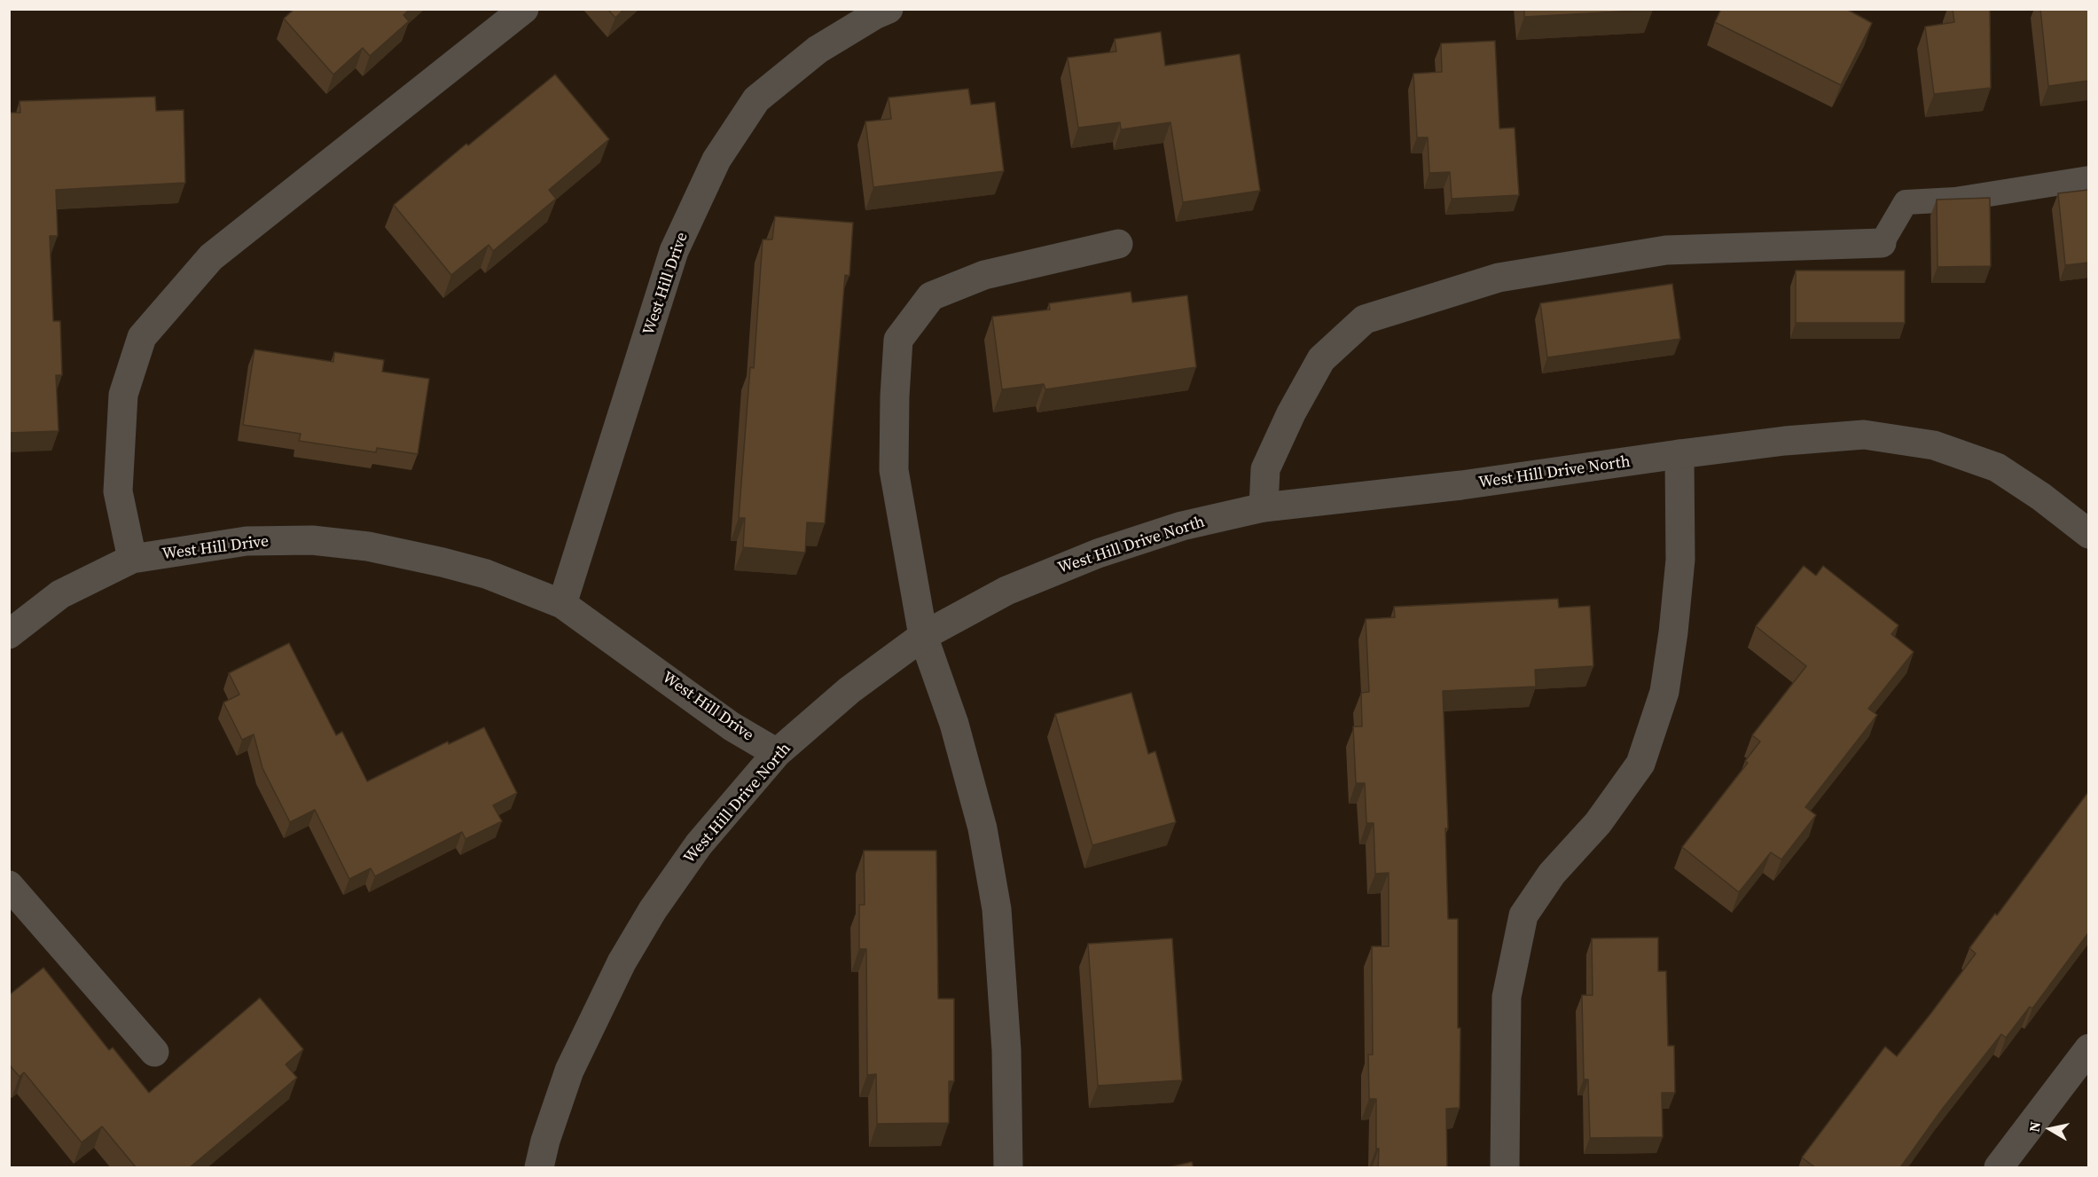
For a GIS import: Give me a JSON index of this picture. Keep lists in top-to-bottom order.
{
  "streets": {
    "street": ["West Hill Drive", "West Hill Drive North"]
  },
  "crossings": [
    ["West Hill Drive", "West Hill Drive North"]
  ],
  "north": "left"
}
